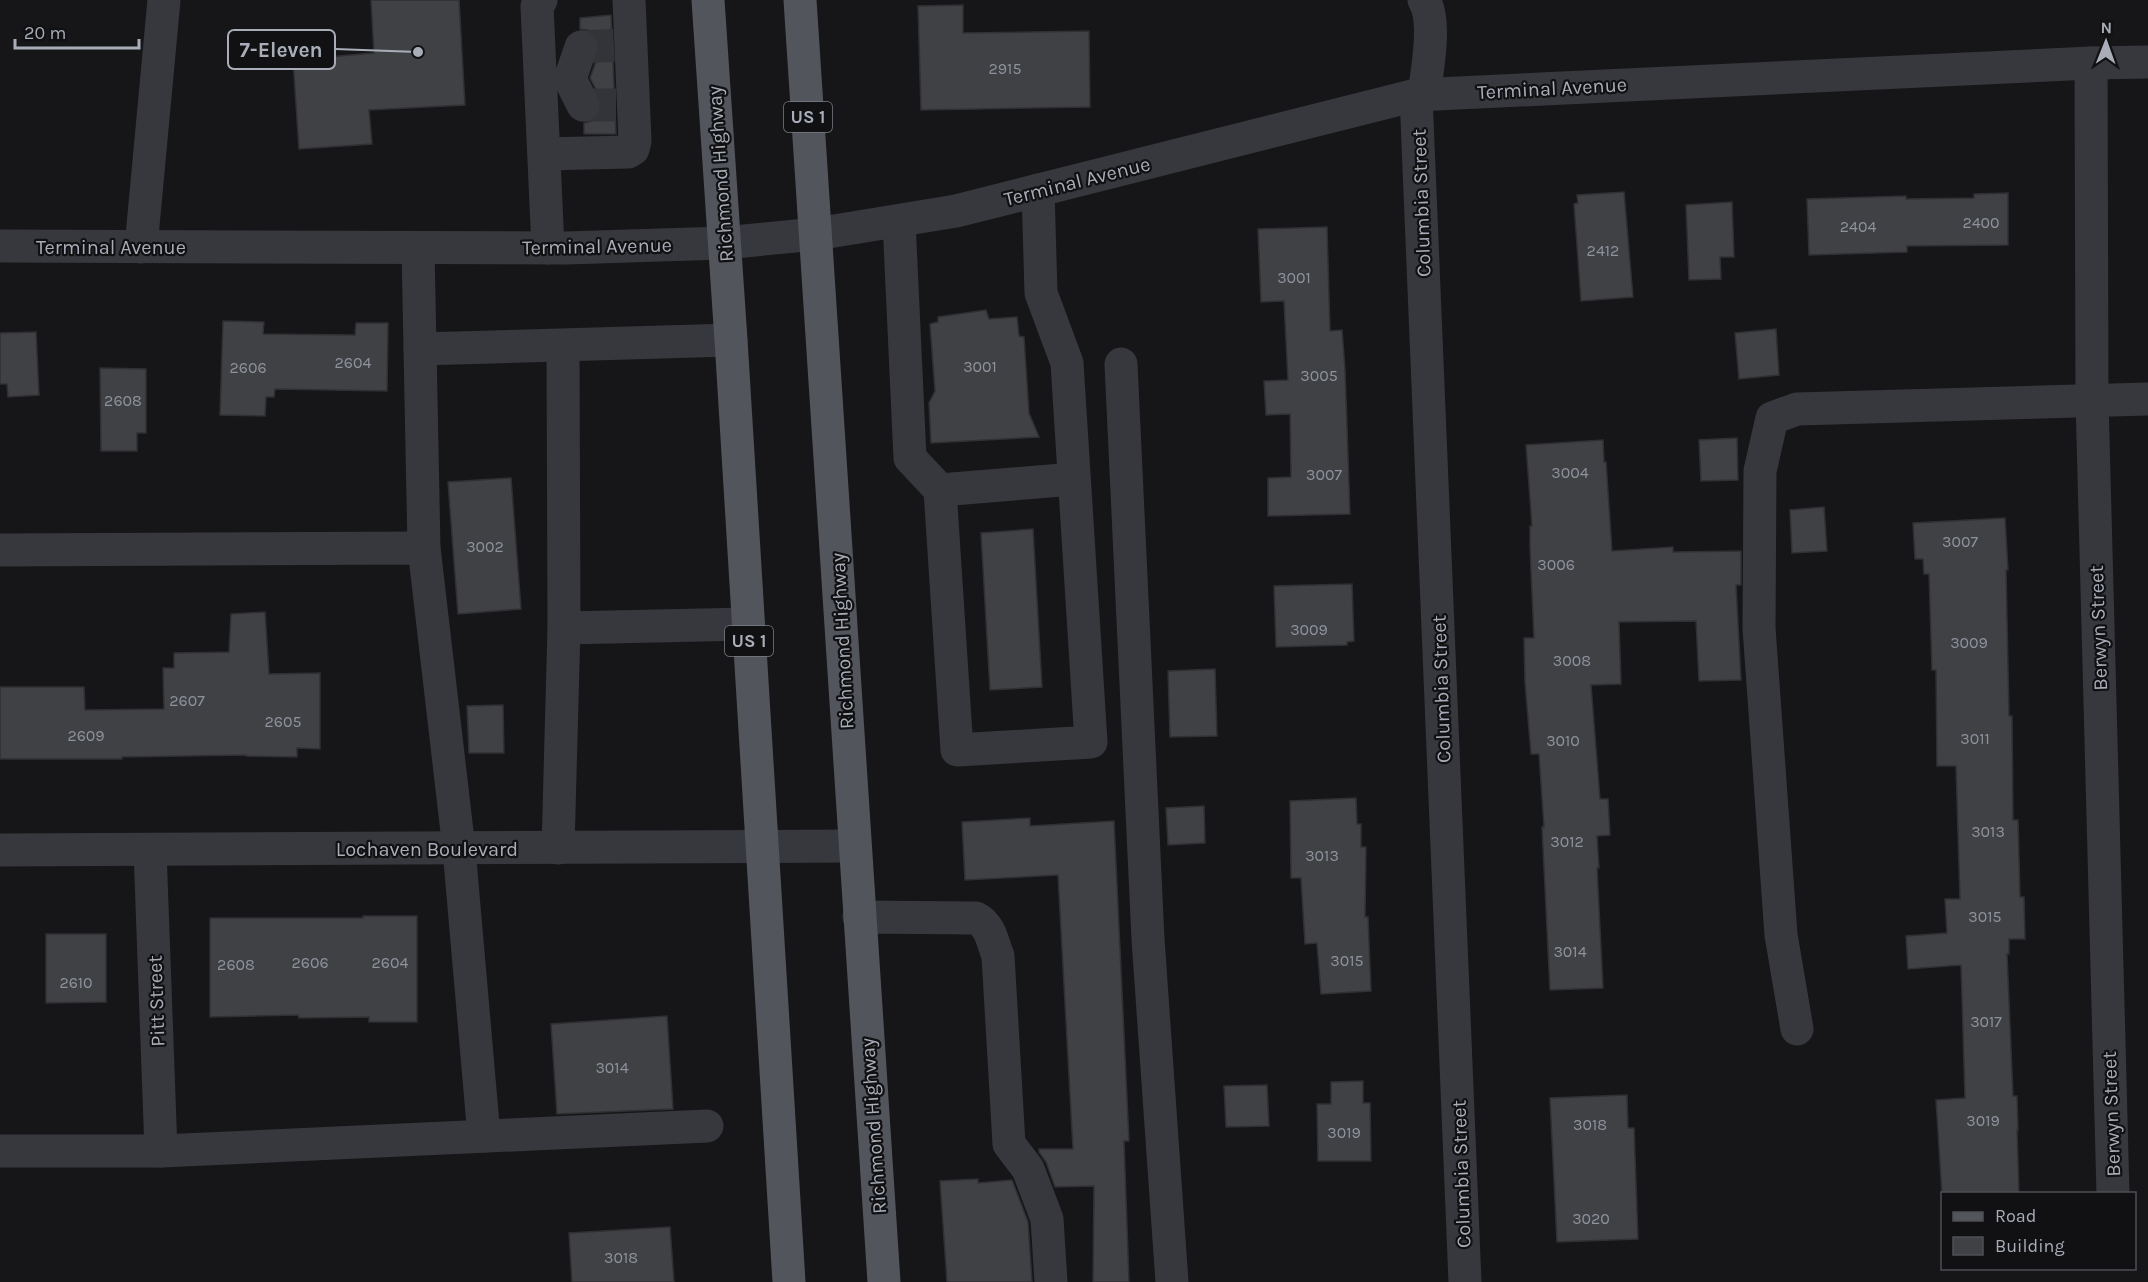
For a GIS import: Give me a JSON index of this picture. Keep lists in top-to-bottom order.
{
  "streets": {
    "main road": ["US 1", "Richmond Highway"],
    "street": [
      "Terminal Avenue",
      "Columbia Street",
      "Berwyn Street",
      "Lochaven Boulevard",
      "Pitt Street"
    ]
  },
  "crossings": [
    ["Terminal Avenue", "Richmond Highway"],
    ["Terminal Avenue", "Columbia Street"],
    ["Terminal Avenue", "Berwyn Street"],
    ["Richmond Highway", "Lochaven Boulevard"],
    ["Lochaven Boulevard", "Pitt Street"]
  ],
  "places": ["7-Eleven"],
  "house_numbers": [
    "2915",
    "2400",
    "2404",
    "2412",
    "3001",
    "2604",
    "3001",
    "2606",
    "3005",
    "2608",
    "3004",
    "3007",
    "3007",
    "3002",
    "3006",
    "3009",
    "3009",
    "3008",
    "2607",
    "2605",
    "2609",
    "3011",
    "3010",
    "3013",
    "3012",
    "3013",
    "3015",
    "3014",
    "3015",
    "2606",
    "2604",
    "2608",
    "2610",
    "3017",
    "3014",
    "3019",
    "3018",
    "3019",
    "3020",
    "3018"
  ],
  "legend": ["Road", "Building"],
  "scale_bar": "20 m",
  "north": "top"
}
